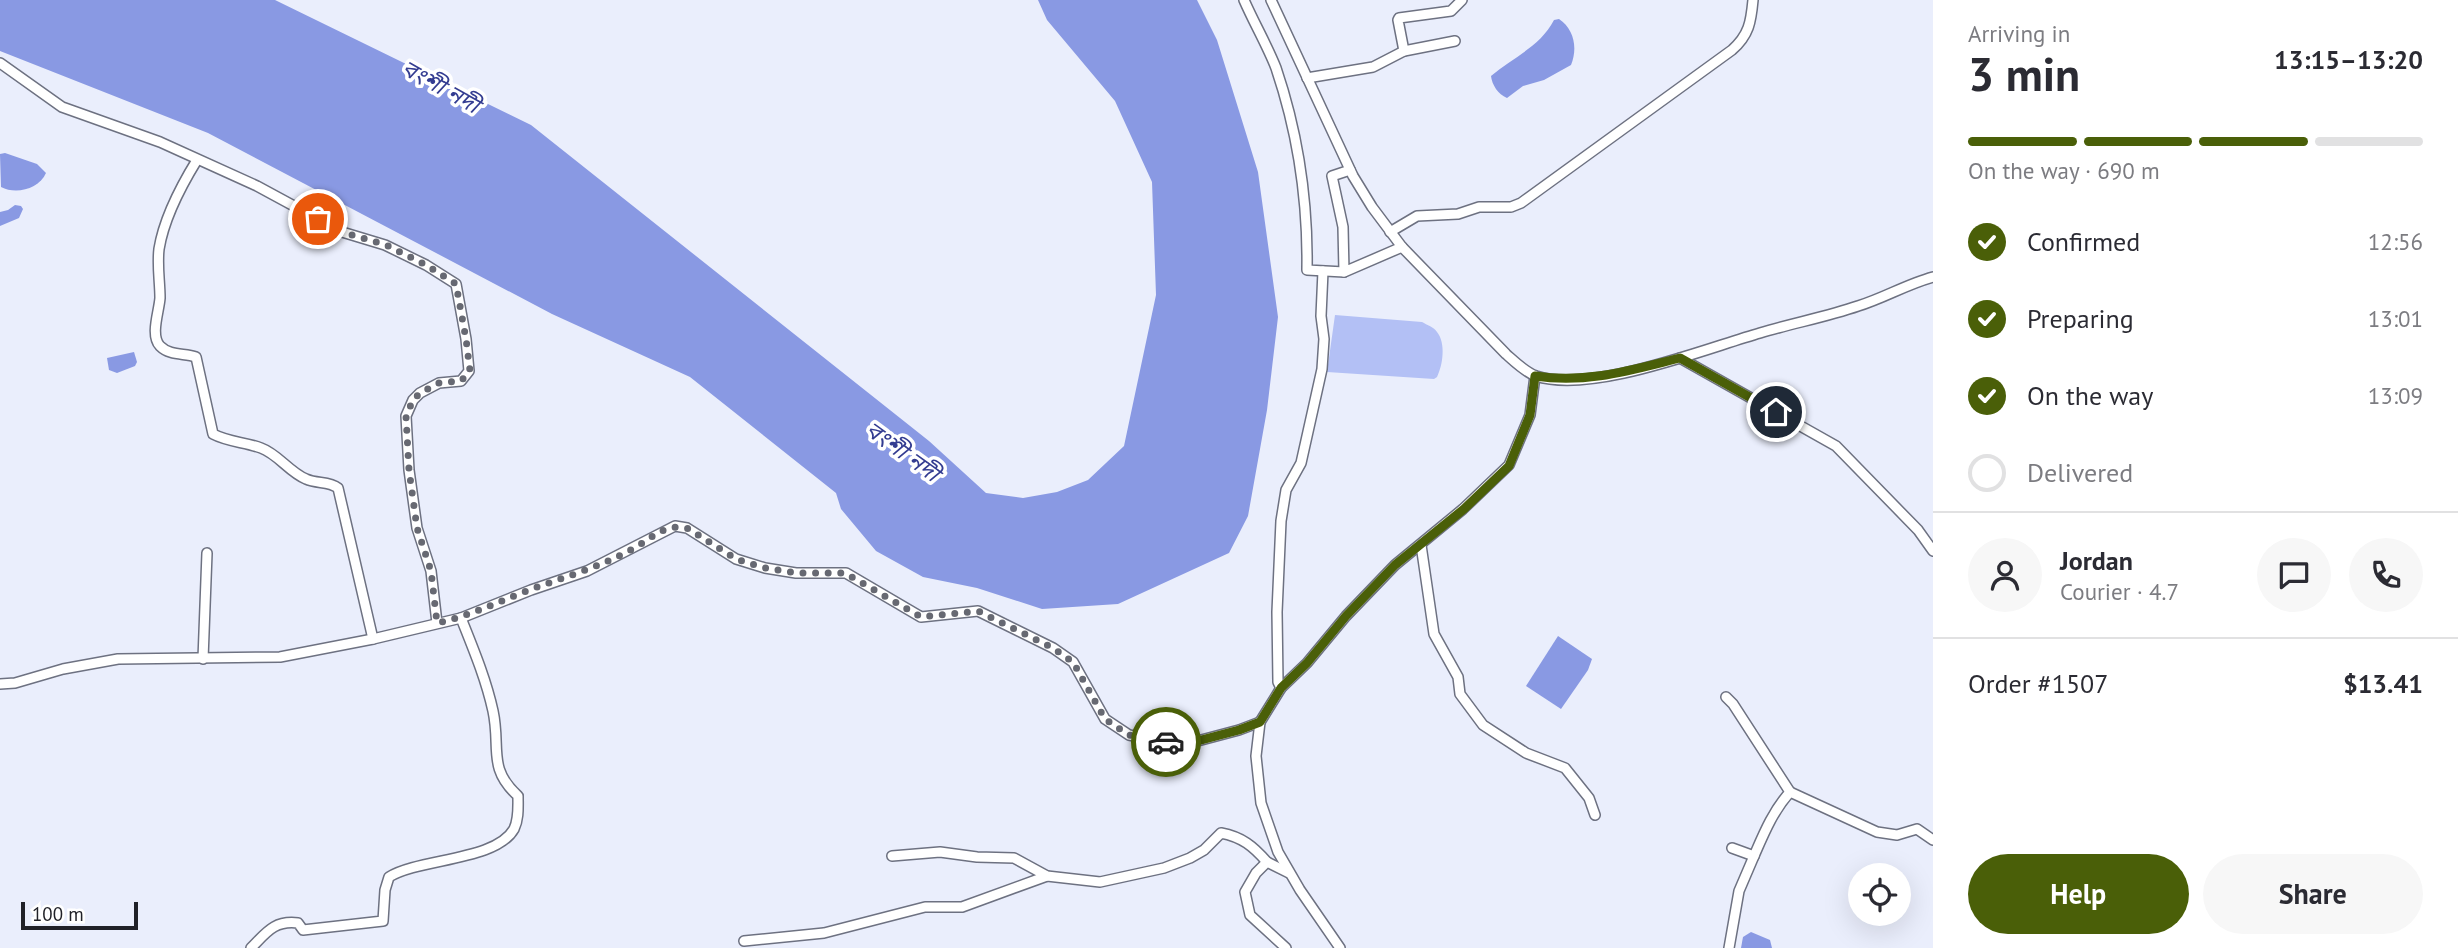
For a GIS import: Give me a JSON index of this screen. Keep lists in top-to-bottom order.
{
  "water": ["বংশী নদী"],
  "scale_bar": "100 m",
  "page": {
    "heading": ["3 min", "Arriving in", "13:15–13:20"],
    "panel": [
      "Jordan",
      "Courier · 4.7",
      "Order #1507",
      "$13.41"
    ],
    "bar": "On the way · 690 m",
    "list": [
      ["Confirmed", "12:56"],
      ["Preparing", "13:01"],
      ["On the way", "13:09"],
      "Delivered"
    ],
    "buttons": ["Help", "Share"],
    "scale": "100 m"
  }
}
